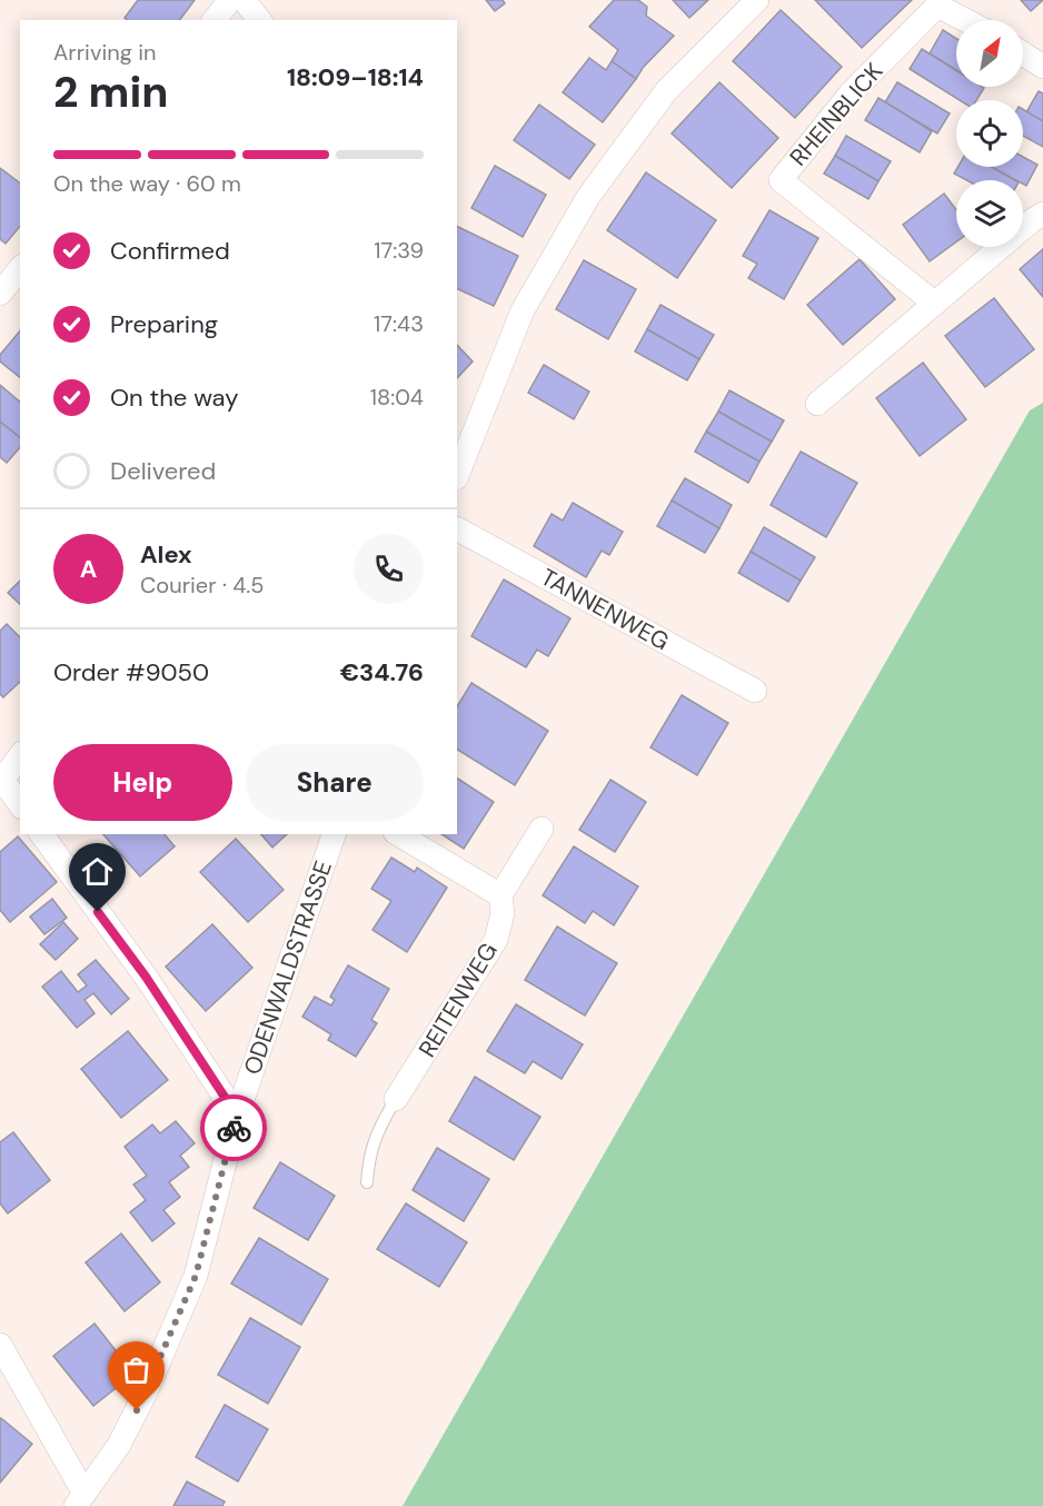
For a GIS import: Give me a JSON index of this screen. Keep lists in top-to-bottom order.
{
  "streets": {
    "street": [
      "RHEINBLICK",
      "TANNENWEG",
      "ODENWALDSTRASSE",
      "REITENWEG"
    ]
  },
  "north": "top right",
  "page": {
    "heading": ["2 min", "Arriving in", "18:09–18:14"],
    "panel": [
      "Alex",
      "Courier · 4.5",
      "Order #9050",
      "€34.76"
    ],
    "bar": "On the way · 60 m",
    "list": [
      ["Confirmed", "17:39"],
      ["Preparing", "17:43"],
      ["On the way", "18:04"],
      "Delivered"
    ],
    "round": "A",
    "buttons": ["Help", "Share"]
  }
}
